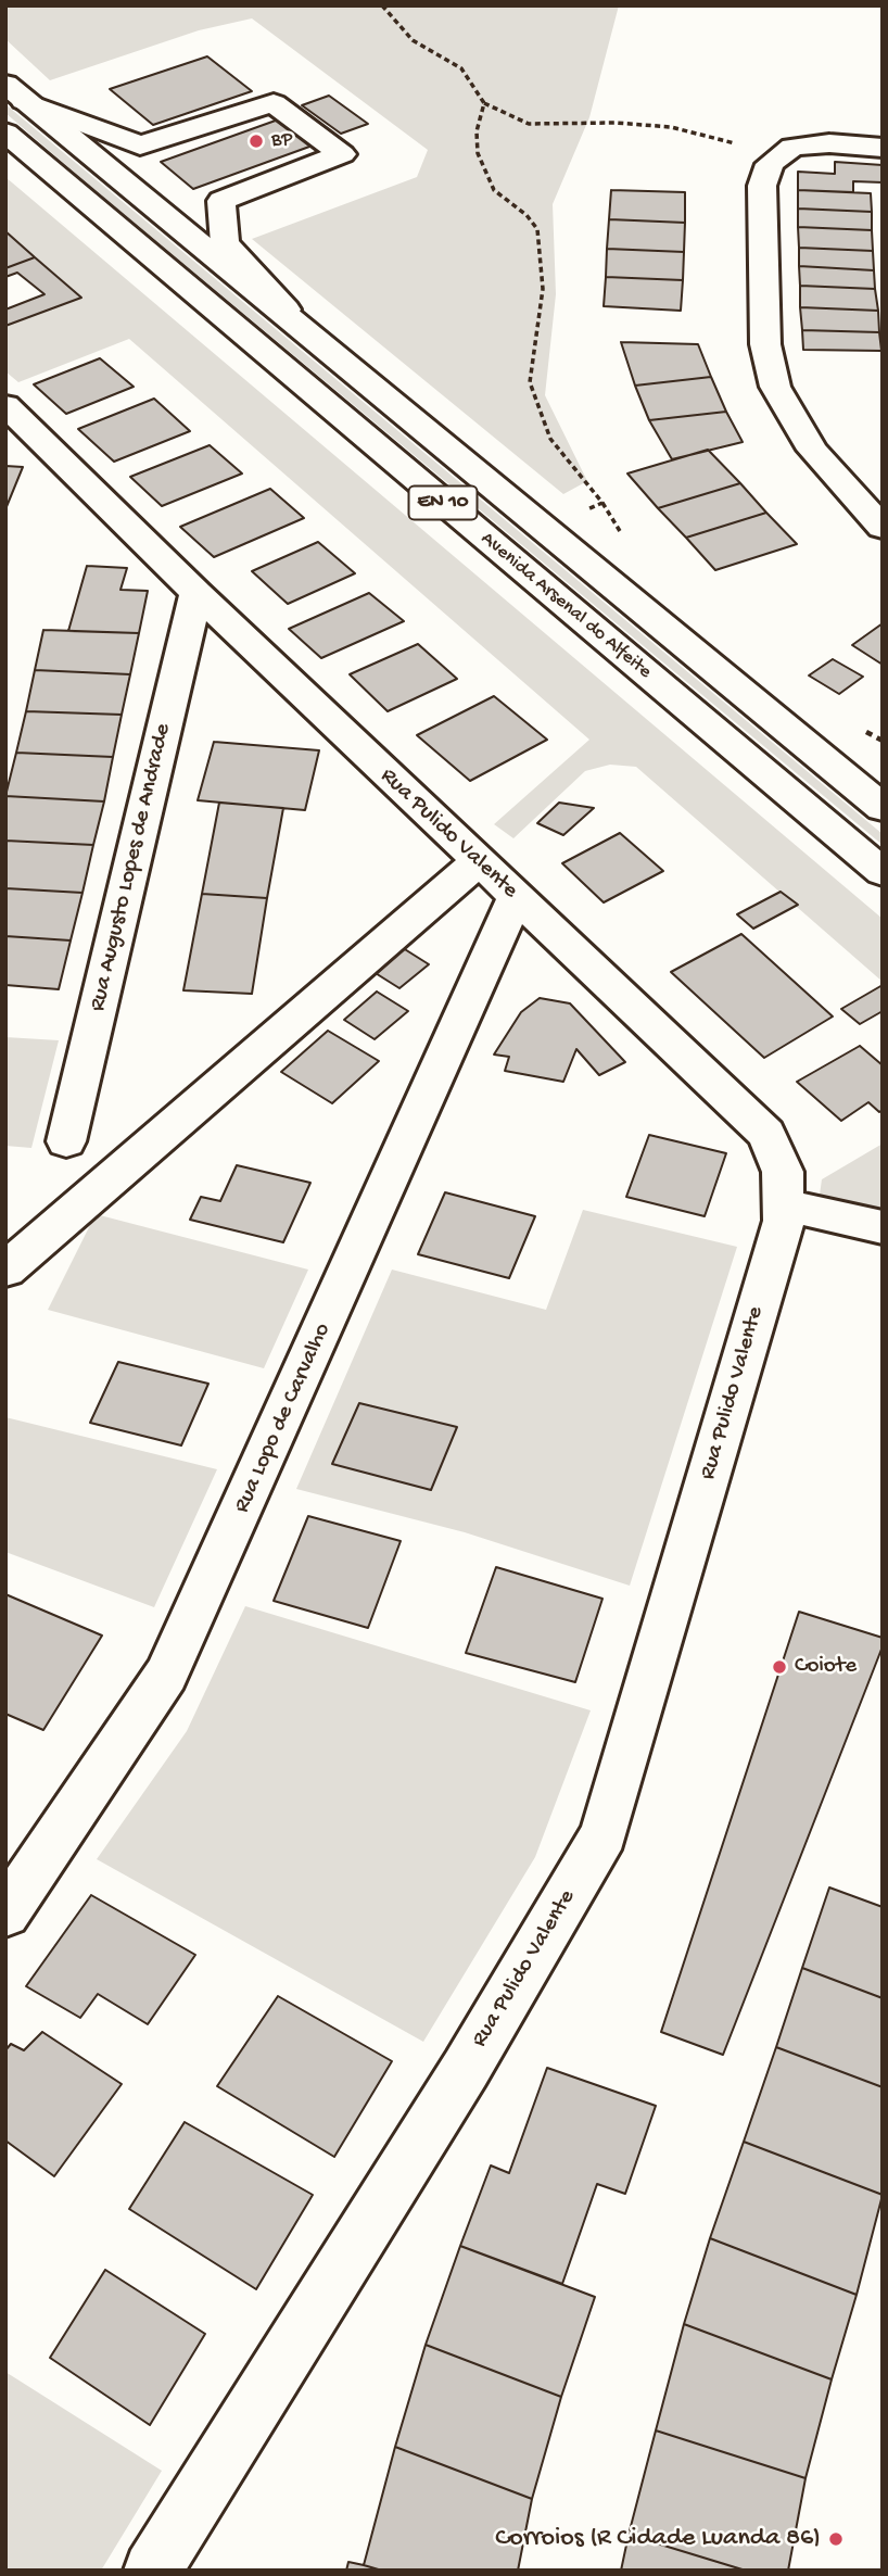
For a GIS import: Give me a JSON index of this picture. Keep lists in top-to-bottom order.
{
  "streets": {
    "street": [
      "EN 10",
      "Avenida Arsenal do Alfeite",
      "Rua Pulido Valente",
      "Rua Augusto Lopes de Andrade",
      "Rua Lopo de Carvalho"
    ]
  },
  "crossings": [
    ["Rua Pulido Valente", "Rua Augusto Lopes de Andrade"],
    ["Rua Pulido Valente", "Rua Lopo de Carvalho"]
  ],
  "places": ["BP", "Coiote", "Corroios (R Cidade Luanda 86)"]
}
